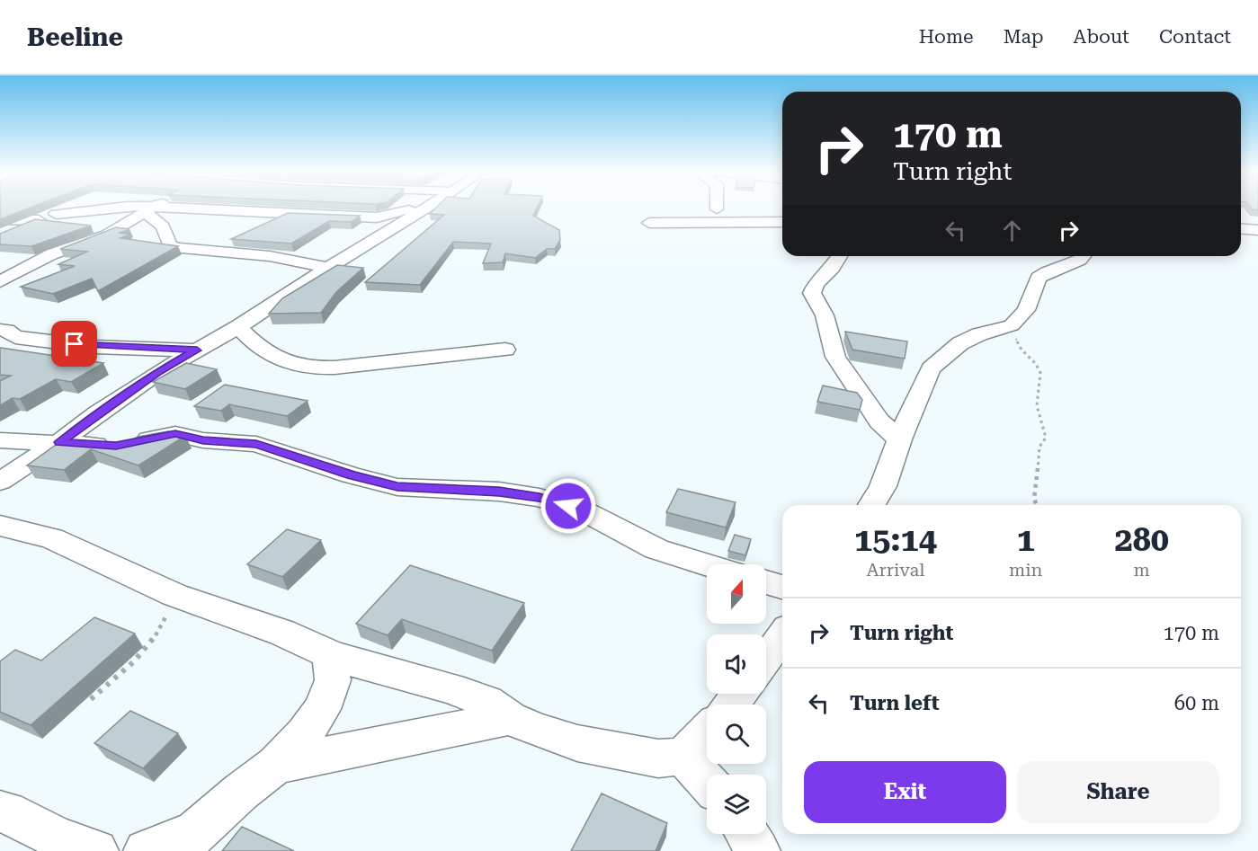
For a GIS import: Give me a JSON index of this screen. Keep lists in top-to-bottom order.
{
  "north": "top",
  "page": {
    "header": "Beeline",
    "nav": [
      "Home",
      "Map",
      "About",
      "Contact"
    ],
    "turn": ["170 m", "Turn right"],
    "eta": [
      "15:14",
      "Arrival",
      "1",
      "min",
      "280",
      "m"
    ],
    "list": [
      {
        "name": "Turn right",
        "value": "170 m"
      },
      {
        "name": "Turn left",
        "value": "60 m"
      }
    ],
    "buttons": ["Exit", "Share"]
  }
}
